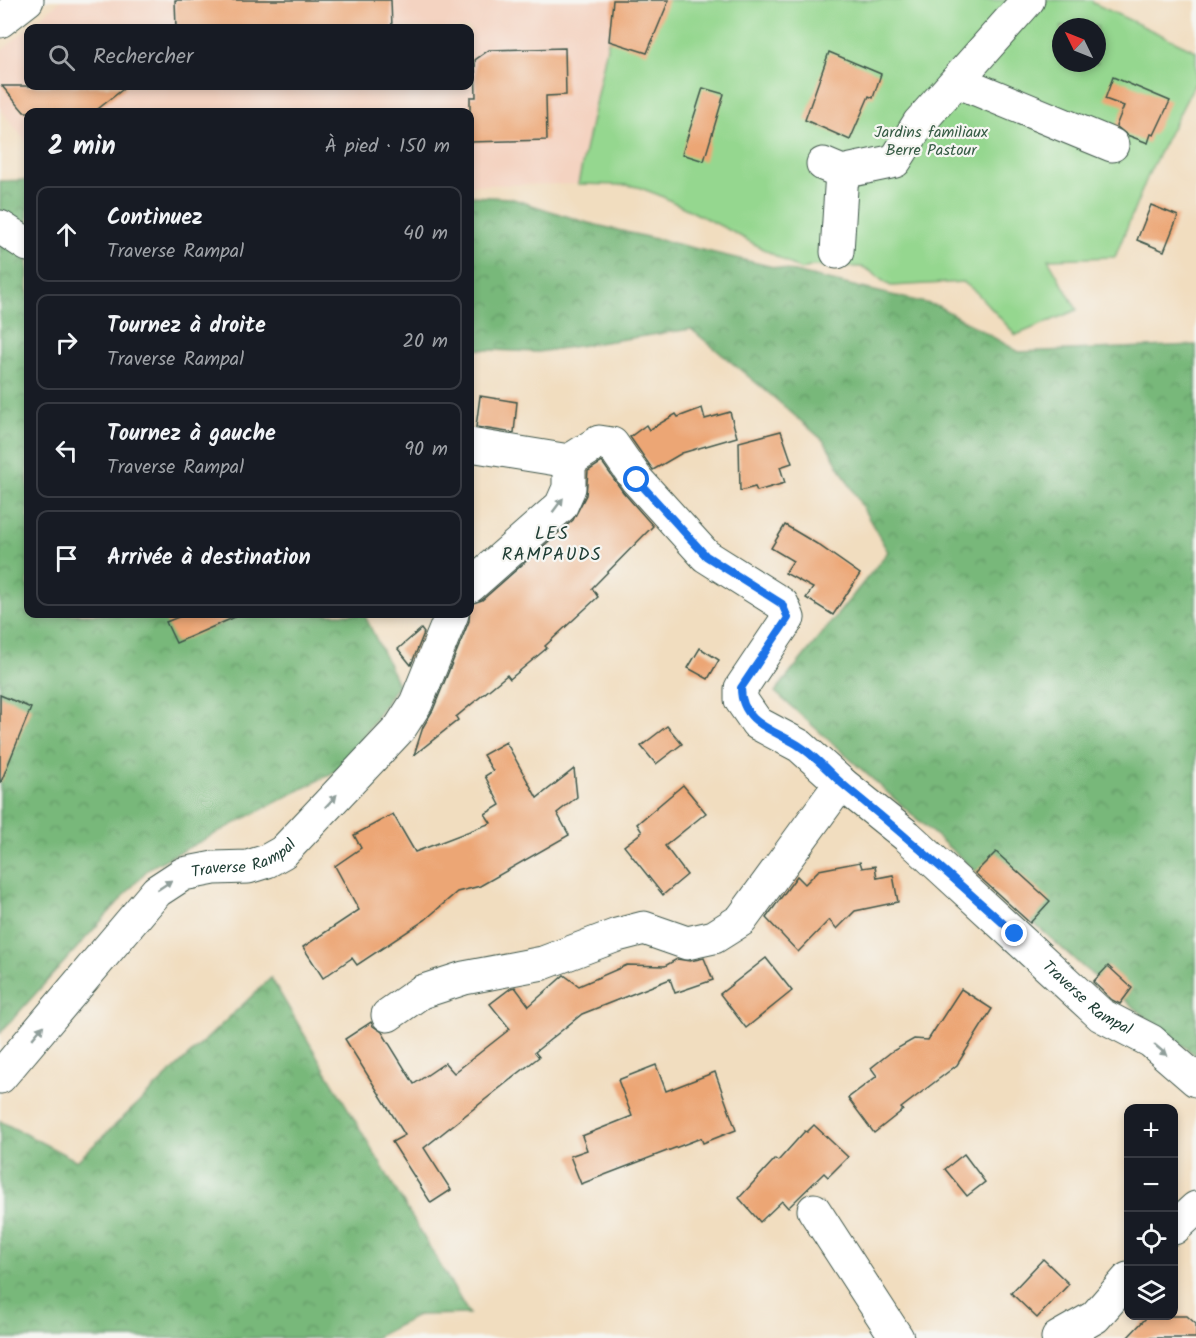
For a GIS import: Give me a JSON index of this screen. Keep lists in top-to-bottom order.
{
  "streets": {
    "street": ["Traverse Rampal"]
  },
  "districts": ["LES RAMPAUDS"],
  "parks": ["Jardins familiaux Berre Pastour"],
  "north": "top left",
  "page": {
    "search": "Rechercher",
    "heading": ["2 min", "À pied · 150 m"],
    "list": [
      ["Continuez", "Traverse Rampal", "40 m"],
      ["Tournez à droite", "Traverse Rampal", "20 m"],
      ["Tournez à gauche", "Traverse Rampal", "90 m"],
      "Arrivée à destination"
    ],
    "map_buttons": ["+", "−"]
  }
}
